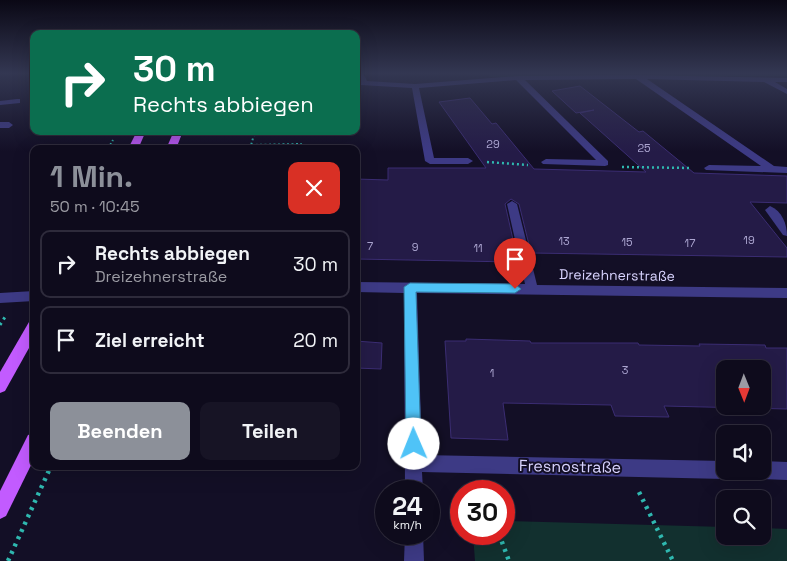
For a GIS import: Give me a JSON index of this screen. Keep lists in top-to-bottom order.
{
  "streets": {
    "street": ["Dreizehnerstraße", "Fresnostraße"]
  },
  "house_numbers": [
    "29",
    "25",
    "19",
    "13",
    "15",
    "17",
    "7",
    "9",
    "11",
    "3",
    "1"
  ],
  "north": "bottom",
  "page": {
    "turn": ["30 m", "Rechts abbiegen"],
    "heading": ["1 Min.", "50 m · 10:45"],
    "list": [
      {
        "name": "Rechts abbiegen",
        "note": "Dreizehnerstraße",
        "value": "30 m"
      },
      {
        "name": "Ziel erreicht",
        "value": "20 m"
      }
    ],
    "buttons": ["Beenden", "Teilen"],
    "speed": "24 km/h",
    "limit": "30"
  }
}
